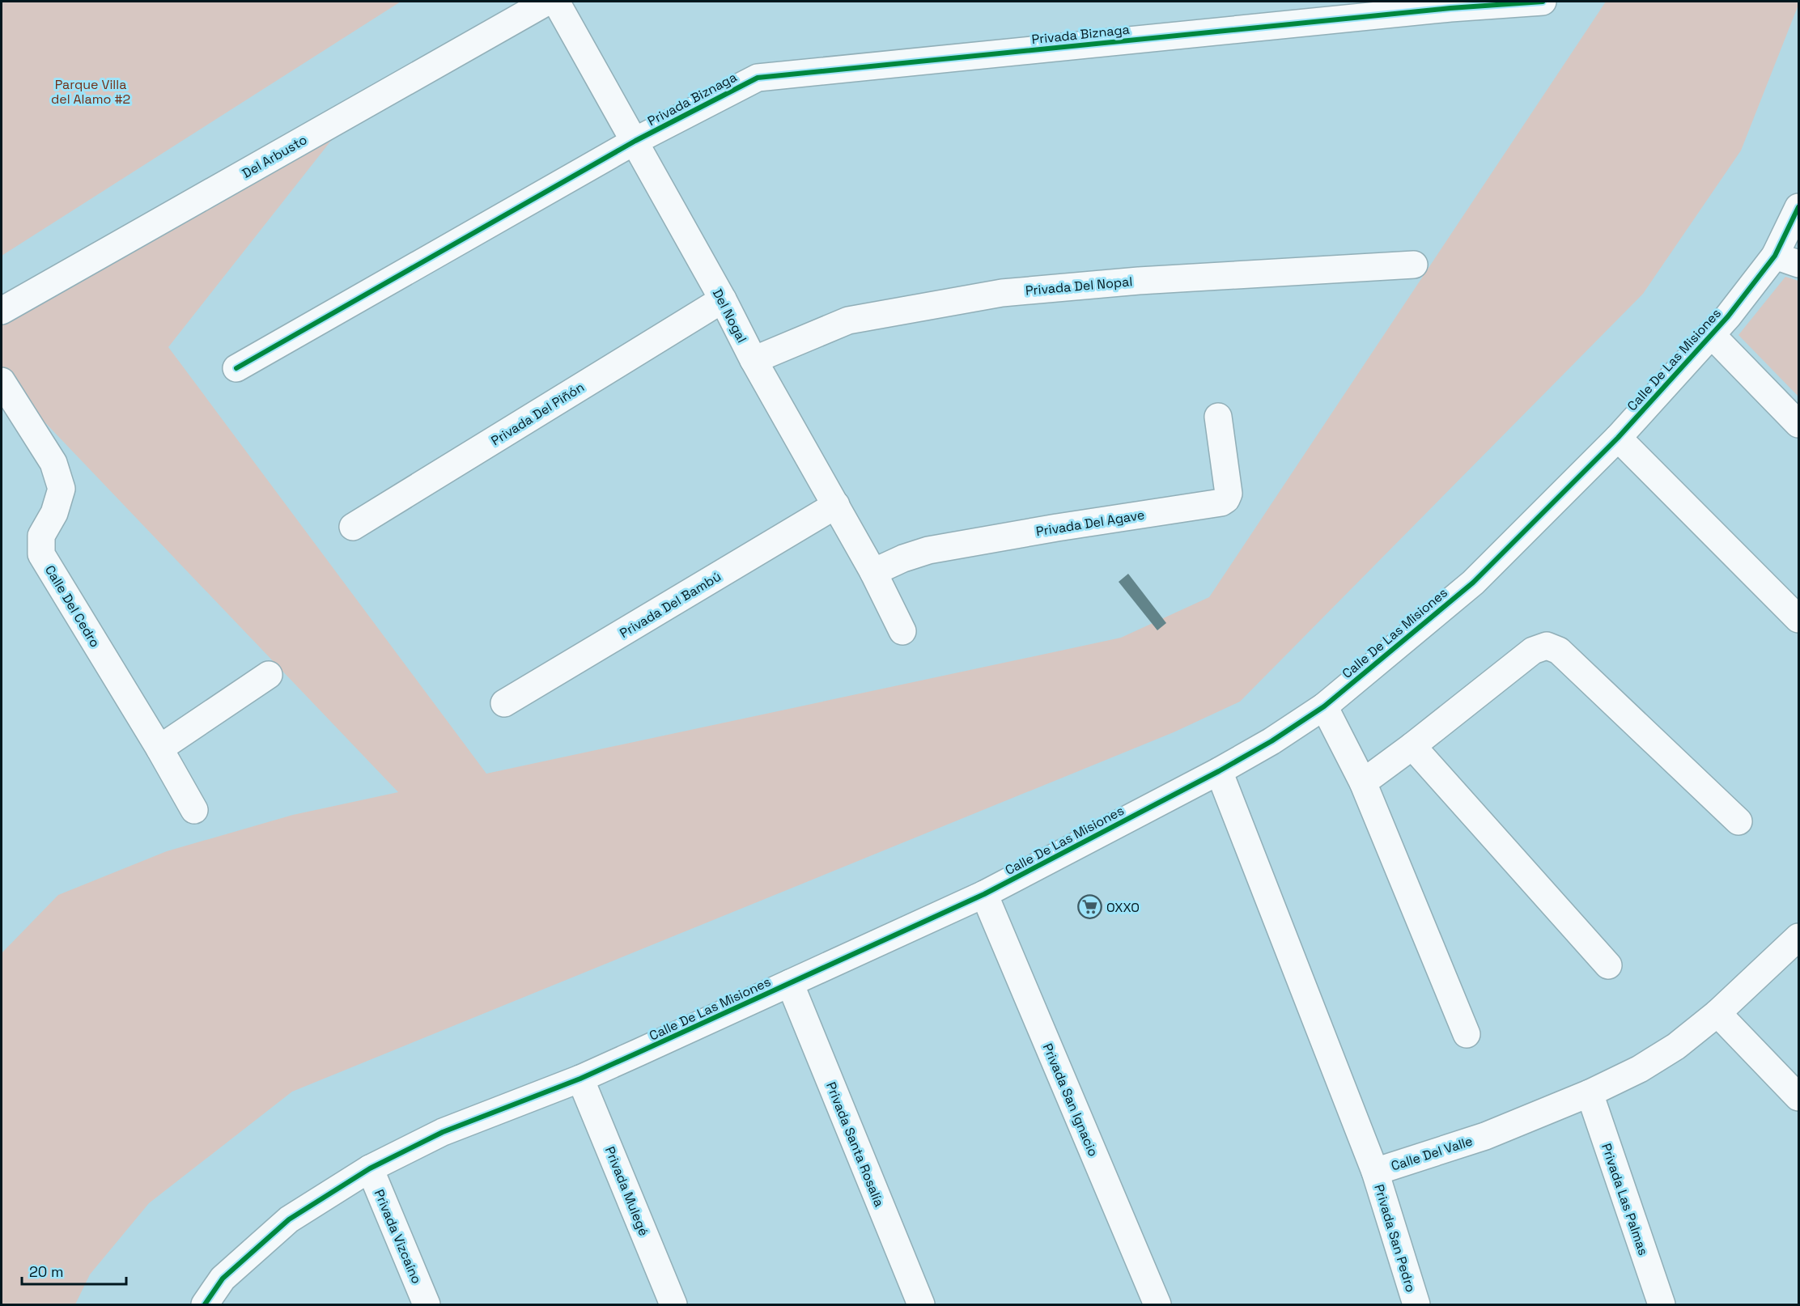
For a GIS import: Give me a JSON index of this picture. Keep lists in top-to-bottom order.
{
  "streets": {
    "street": [
      "Privada Biznaga",
      "Del Arbusto",
      "Privada Del Nopal",
      "Del Nogal",
      "Calle De Las Misiones",
      "Privada Del Piñón",
      "Privada Del Agave",
      "Privada Del Bambú",
      "Calle Del Cedro",
      "Privada San Ignacio",
      "Privada Santa Rosalía",
      "Calle Del Valle",
      "Privada Mulegé",
      "Privada Las Palmas",
      "Privada Vizcaíno",
      "Privada San Pedro"
    ]
  },
  "crossings": [
    ["Privada Biznaga", "Del Nogal"],
    ["Privada Del Nopal", "Del Nogal"],
    ["Del Nogal", "Privada Del Piñón"],
    ["Del Nogal", "Privada Del Agave"],
    ["Del Nogal", "Privada Del Bambú"],
    ["Calle De Las Misiones", "Privada San Ignacio"],
    ["Calle De Las Misiones", "Privada Santa Rosalía"],
    ["Calle De Las Misiones", "Calle Del Valle"],
    ["Calle De Las Misiones", "Privada Mulegé"],
    ["Calle De Las Misiones", "Privada Vizcaíno"],
    ["Calle Del Valle", "Privada Las Palmas"],
    ["Calle Del Valle", "Privada San Pedro"]
  ],
  "parks": ["Parque Villa del Alamo #2"],
  "places": {
    "supermarket": ["OXXO"]
  },
  "scale_bar": "20 m"
}
